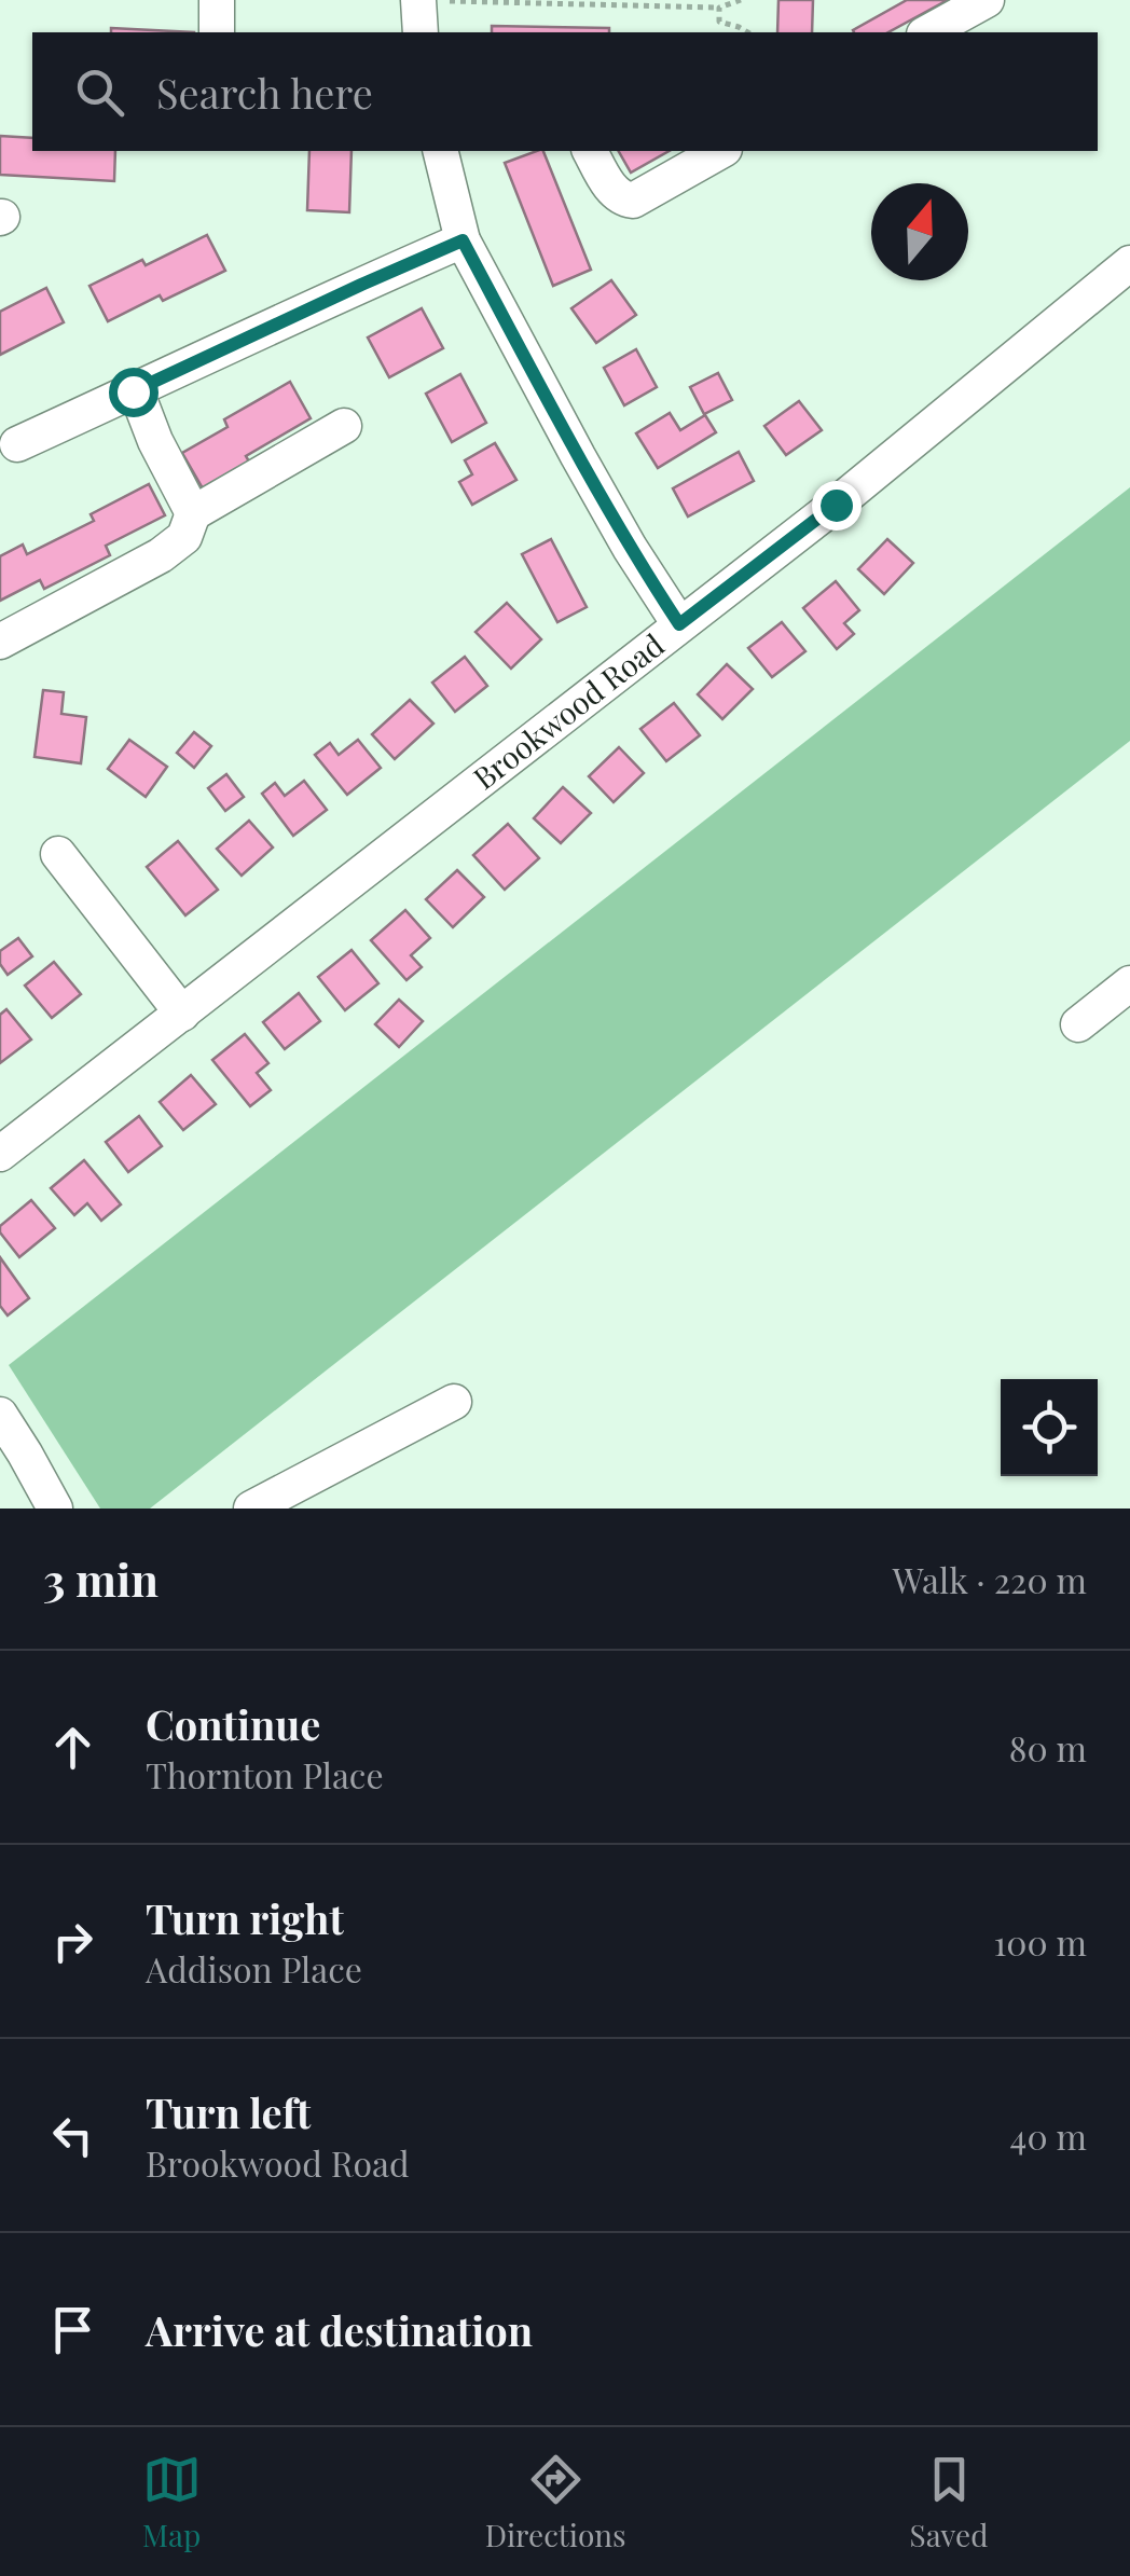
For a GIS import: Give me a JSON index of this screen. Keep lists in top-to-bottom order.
{
  "streets": {
    "street": ["Brookwood Road"]
  },
  "north": "top",
  "page": {
    "search": "Search here",
    "heading": ["3 min", "Walk · 220 m"],
    "list": [
      ["Continue", "Thornton Place", "80 m"],
      ["Turn right", "Addison Place", "100 m"],
      ["Turn left", "Brookwood Road", "40 m"],
      "Arrive at destination"
    ],
    "nav": ["Map", "Directions", "Saved"]
  }
}
